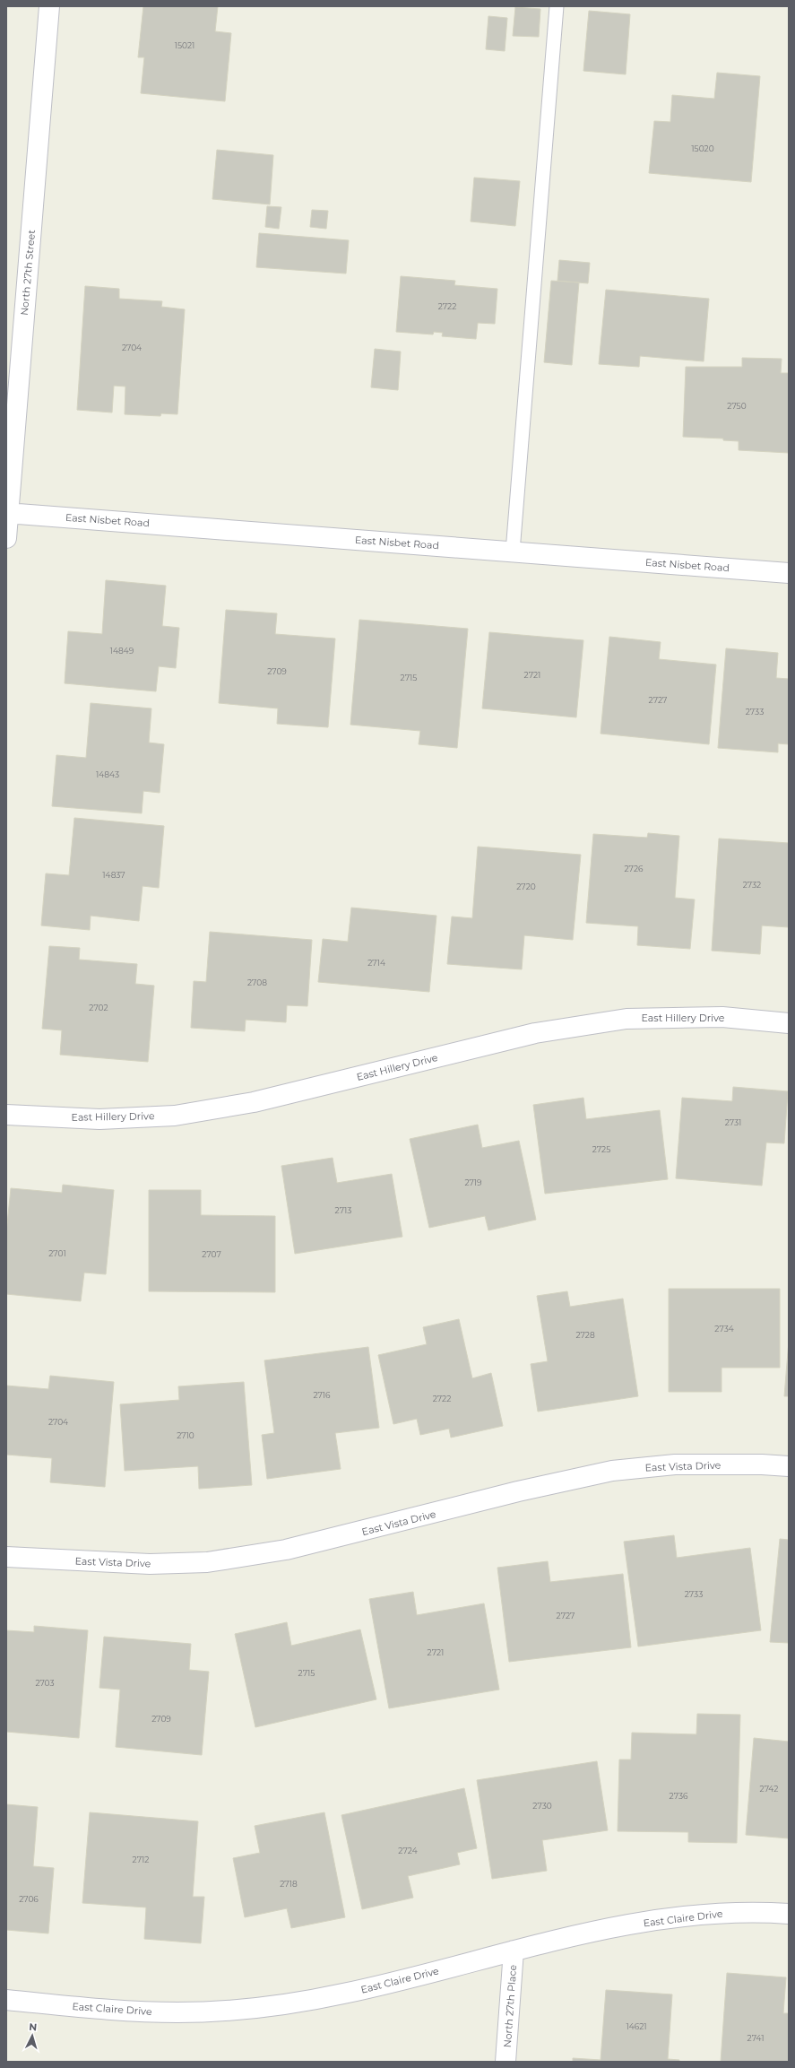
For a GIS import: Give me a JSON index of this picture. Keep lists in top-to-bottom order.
{
  "streets": {
    "street": [
      "North 27th Street",
      "East Nisbet Road",
      "East Hillery Drive",
      "East Vista Drive",
      "East Claire Drive",
      "North 27th Place"
    ]
  },
  "crossings": [
    ["North 27th Street", "East Nisbet Road"],
    ["East Claire Drive", "North 27th Place"]
  ],
  "house_numbers": [
    "15021",
    "15020",
    "2722",
    "2704",
    "2750",
    "14849",
    "2709",
    "2721",
    "2715",
    "2727",
    "2733",
    "14843",
    "2726",
    "14837",
    "2732",
    "2720",
    "2714",
    "2708",
    "2702",
    "2731",
    "2725",
    "2719",
    "2713",
    "2701",
    "2707",
    "2734",
    "2728",
    "2716",
    "2722",
    "2704",
    "2710",
    "2733",
    "2727",
    "2721",
    "2715",
    "2703",
    "2709",
    "2742",
    "2736",
    "2730",
    "2724",
    "2712",
    "2718",
    "2706",
    "14621",
    "2741"
  ],
  "north": "top"
}
